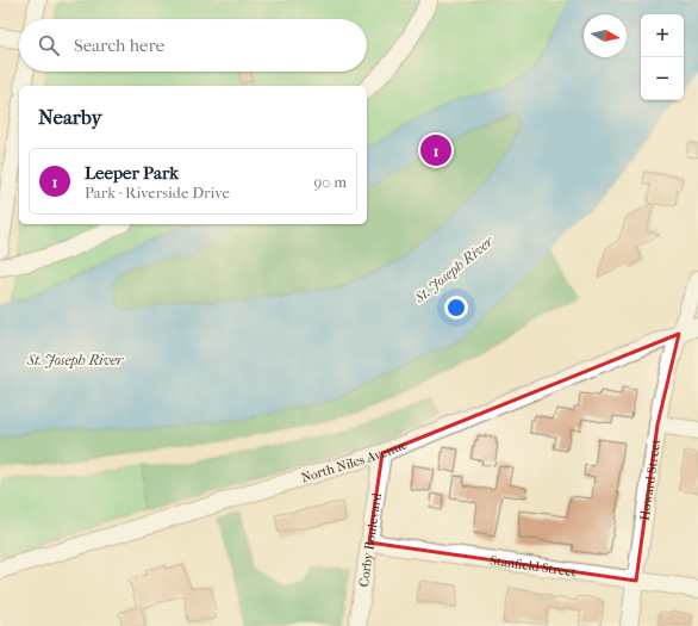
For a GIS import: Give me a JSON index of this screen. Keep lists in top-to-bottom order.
{
  "streets": {
    "street": [
      "North Niles Avenue",
      "Howard Street",
      "Corby Boulevard",
      "Stanfield Street"
    ]
  },
  "crossings": [
    ["North Niles Avenue", "Howard Street"],
    ["North Niles Avenue", "Corby Boulevard"],
    ["Howard Street", "Stanfield Street"],
    ["Corby Boulevard", "Stanfield Street"]
  ],
  "water": ["St. Joseph River"],
  "north": "right",
  "page": {
    "map_buttons": ["+", "−"],
    "search": "Search here",
    "heading": "Nearby",
    "pins": "1",
    "list": [
      {
        "mark": "1",
        "name": "Leeper Park",
        "note": "Park · Riverside Drive",
        "value": "90 m"
      }
    ]
  }
}
